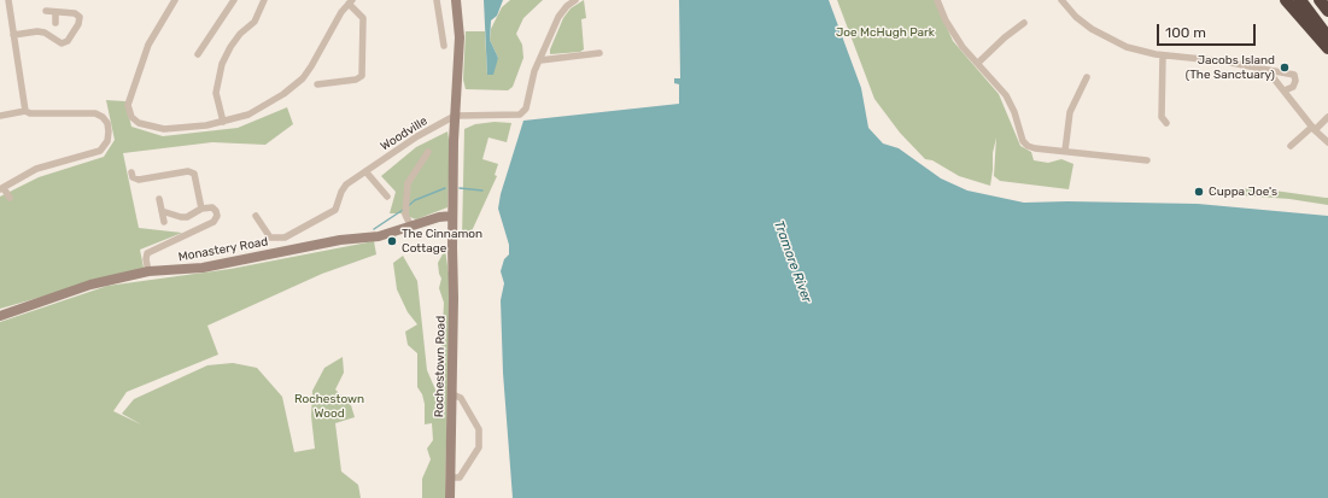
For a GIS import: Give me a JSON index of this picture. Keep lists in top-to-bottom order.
{
  "streets": {
    "main road": ["Monastery Road", "Rochestown Road"],
    "street": ["Woodville"]
  },
  "crossings": [
    ["Monastery Road", "Rochestown Road"]
  ],
  "water": ["Tramore River"],
  "parks": ["Joe McHugh Park", "Rochestown Wood"],
  "places": ["Jacobs Island (The Sanctuary)", "Cuppa Joe's", "The Cinnamon Cottage"],
  "scale_bar": "100 m"
}
